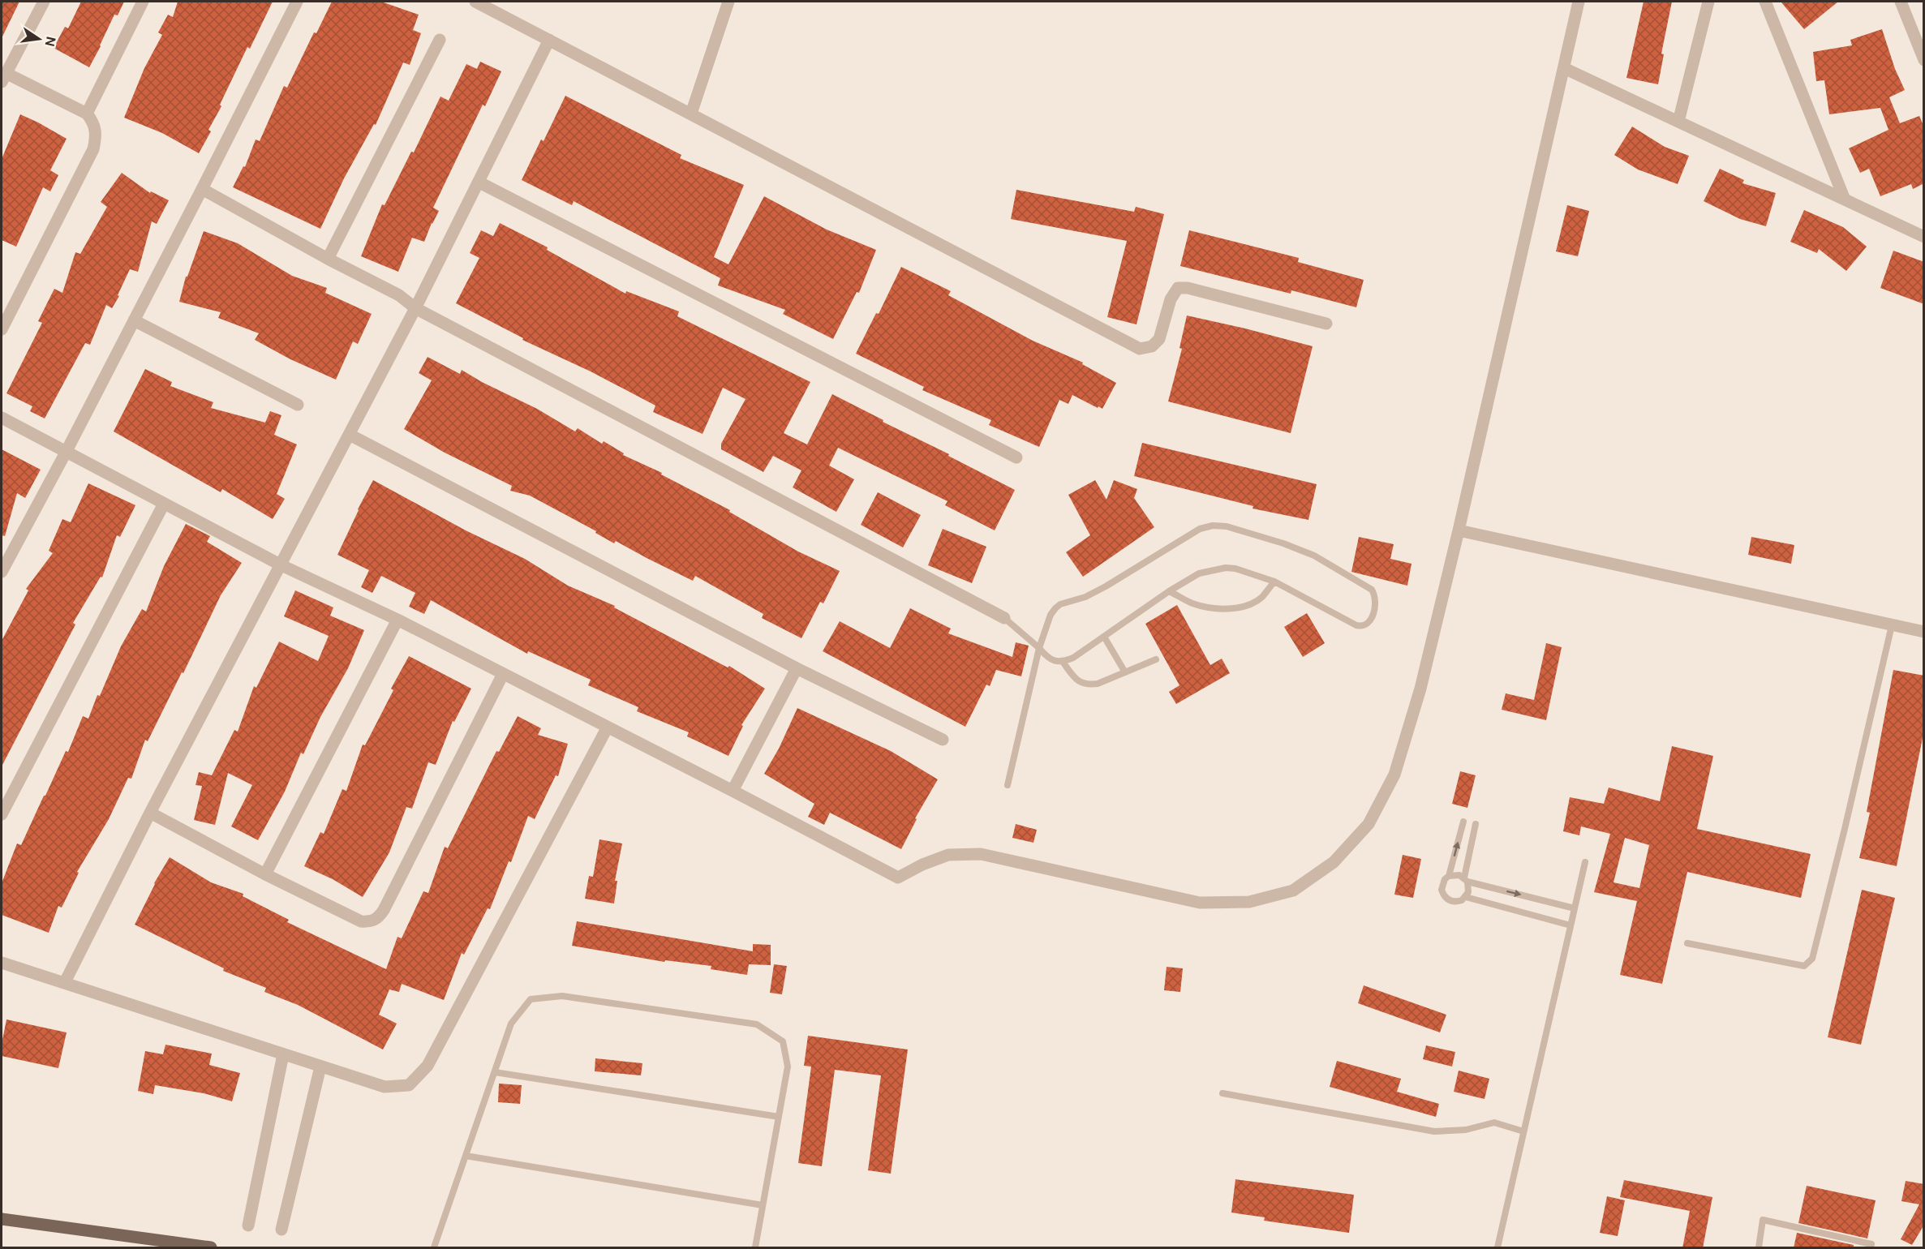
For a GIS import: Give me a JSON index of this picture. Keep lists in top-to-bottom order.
{
  "north": "right"
}
